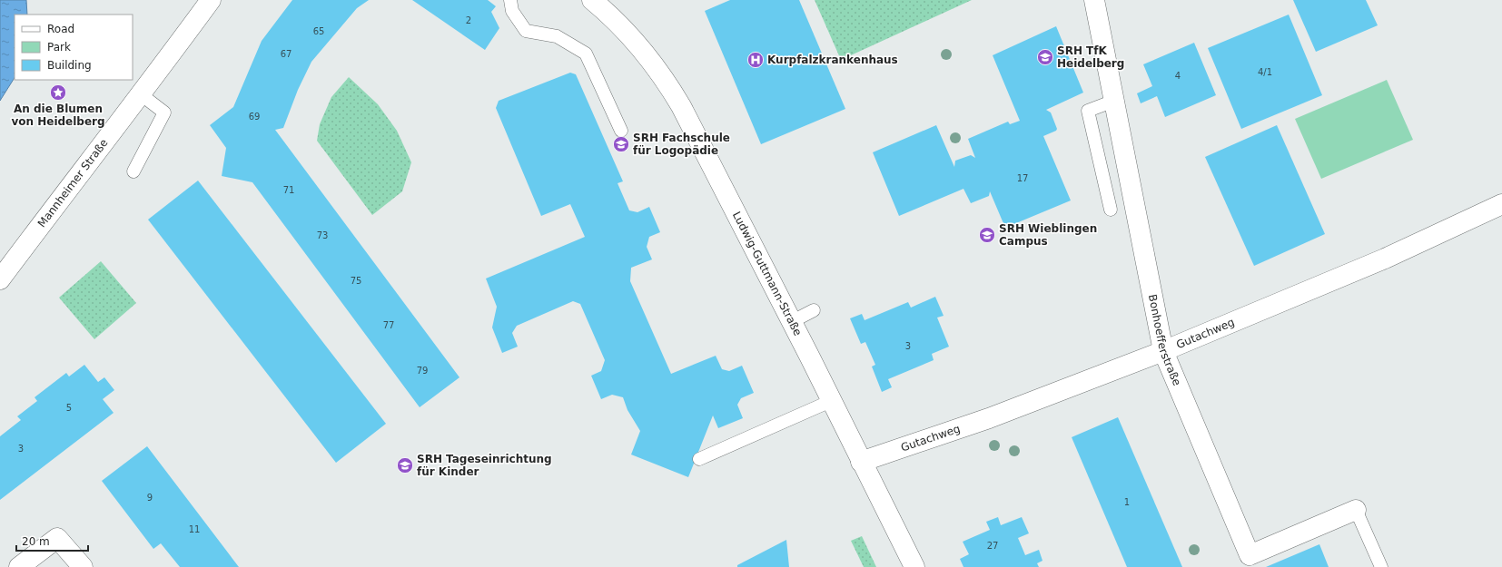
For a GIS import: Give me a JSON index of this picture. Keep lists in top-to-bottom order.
{
  "streets": {
    "street": [
      "Mannheimer Straße",
      "Ludwig-Guttmann-Straße",
      "Gutachweg",
      "Bonhoefferstraße"
    ]
  },
  "crossings": [
    ["Ludwig-Guttmann-Straße", "Gutachweg"],
    ["Gutachweg", "Bonhoefferstraße"]
  ],
  "places": {
    "school or university": [
      "SRH TfK Heidelberg",
      "SRH Fachschule für Logopädie",
      "SRH Wieblingen Campus",
      "SRH Tageseinrichtung für Kinder"
    ],
    "hospital": ["Kurpfalzkrankenhaus"],
    "place": ["An die Blumen von Heidelberg"]
  },
  "house_numbers": [
    "2",
    "65",
    "67",
    "4/1",
    "4",
    "69",
    "17",
    "71",
    "73",
    "75",
    "77",
    "3",
    "79",
    "5",
    "3",
    "9",
    "1",
    "11",
    "27"
  ],
  "legend": ["Road", "Park", "Building"],
  "scale_bar": "20 m"
}
